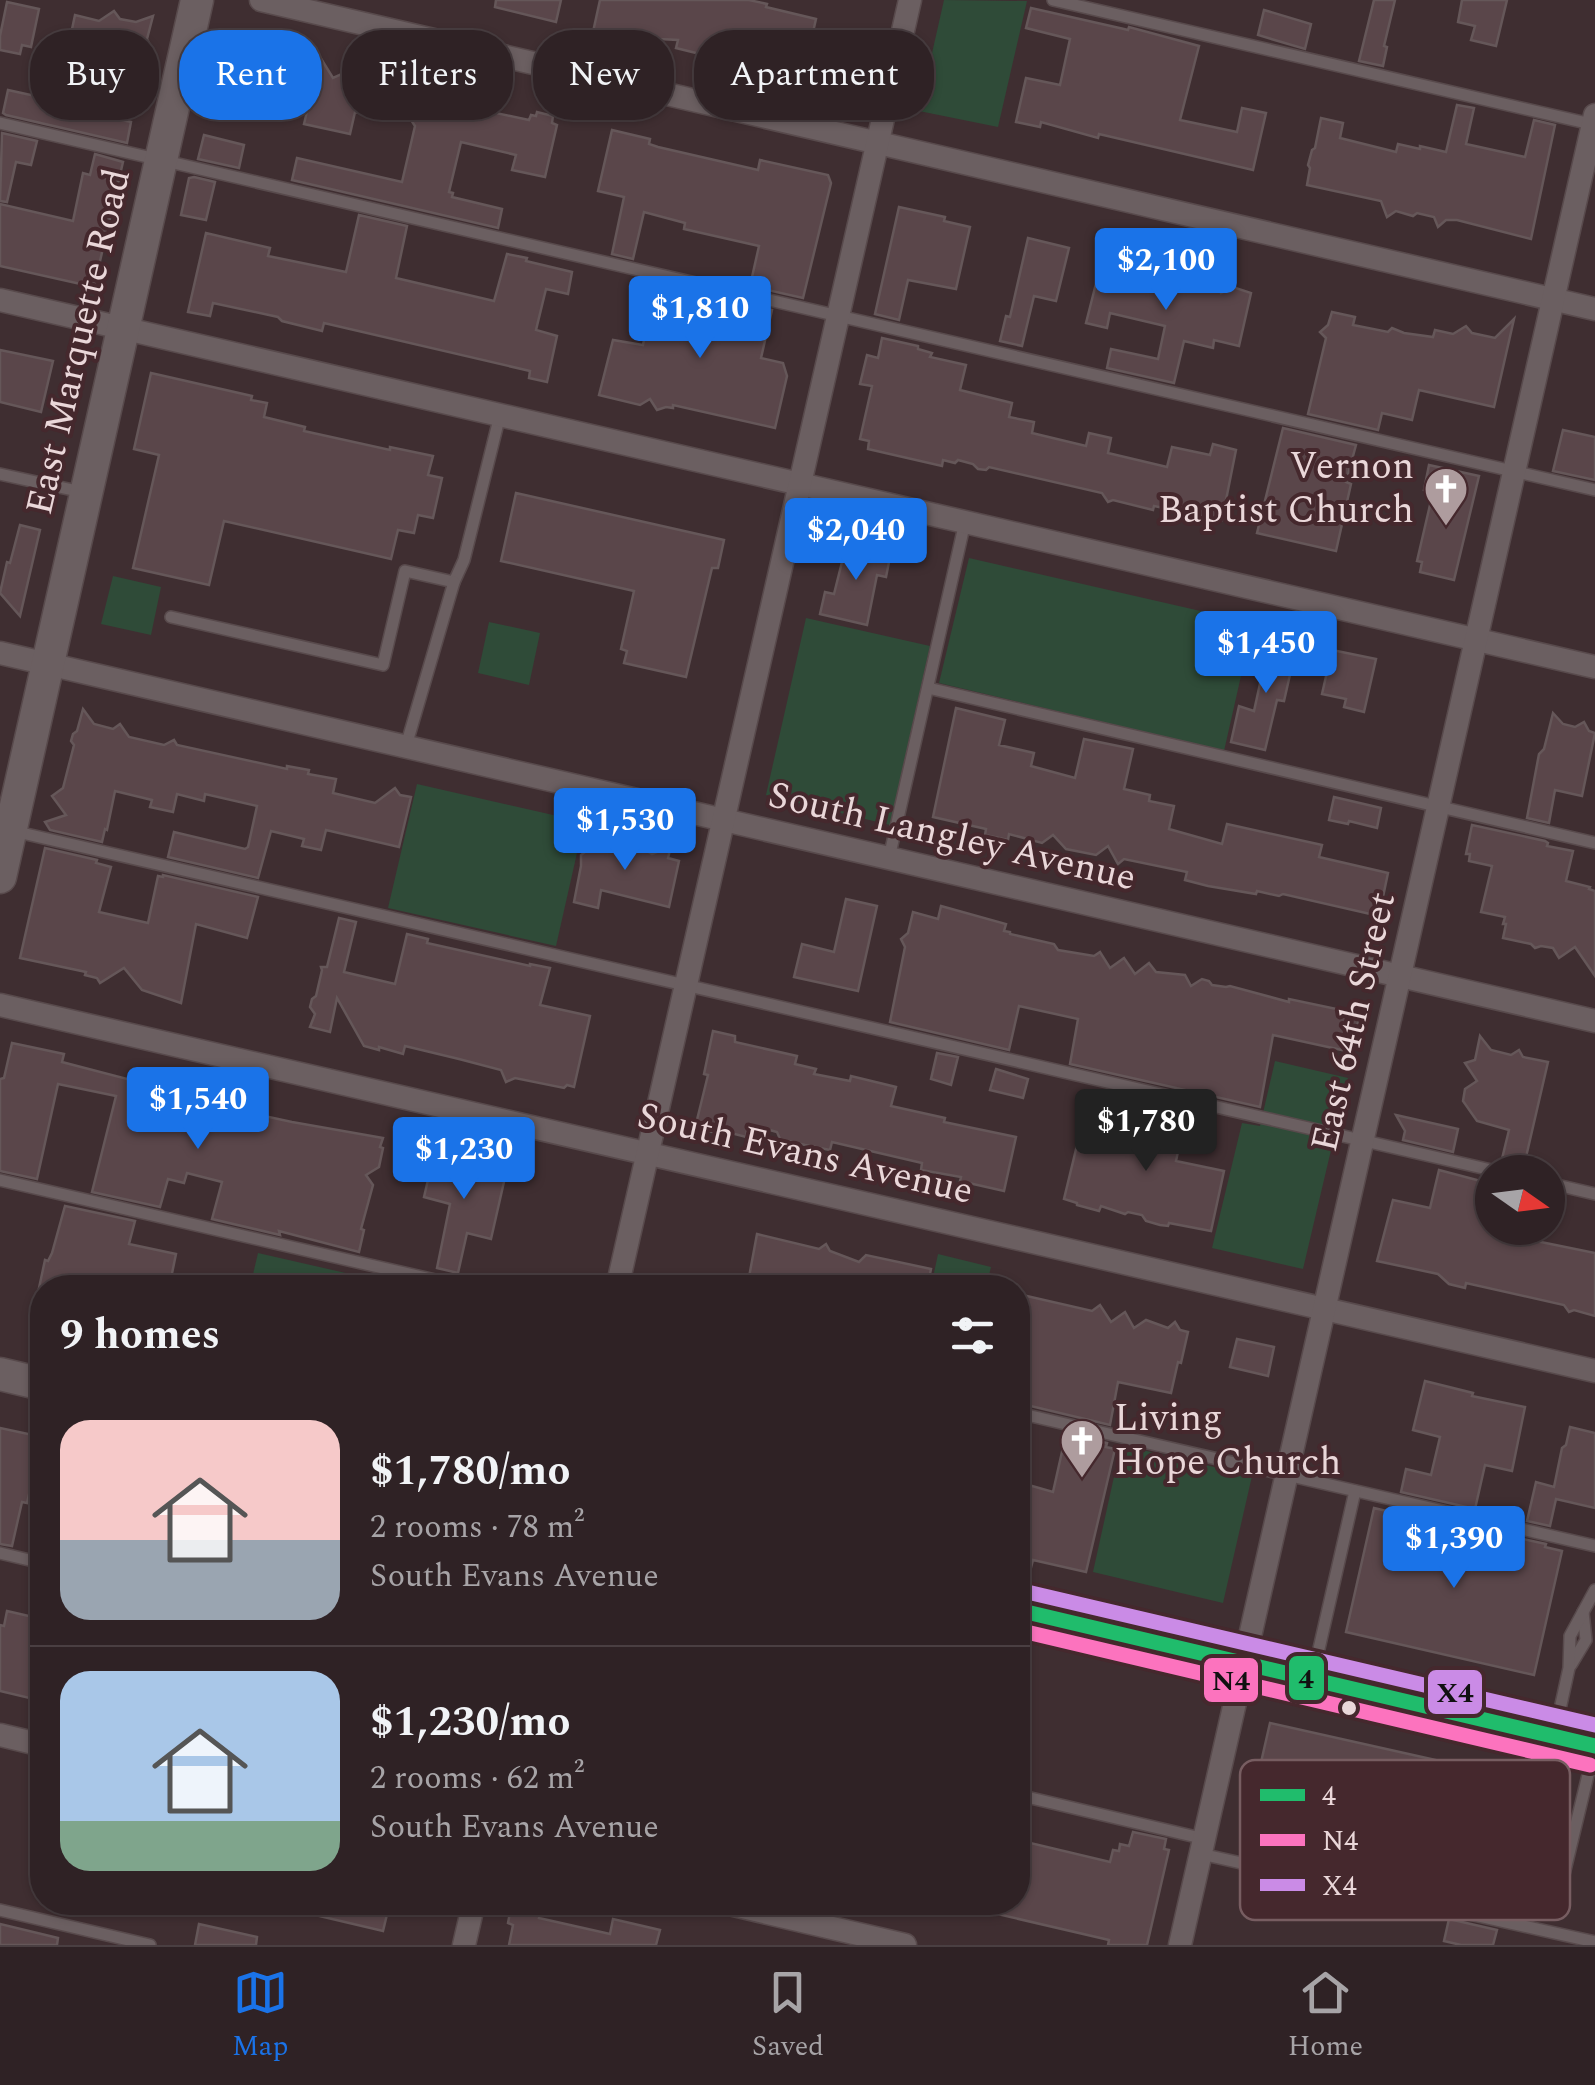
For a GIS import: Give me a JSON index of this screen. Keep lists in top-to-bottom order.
{
  "streets": {
    "street": [
      "East Marquette Road",
      "South Langley Avenue",
      "East 64th Street",
      "South Evans Avenue"
    ]
  },
  "crossings": [
    ["East Marquette Road", "South Langley Avenue"],
    ["South Langley Avenue", "East 64th Street"],
    ["East 64th Street", "South Evans Avenue"]
  ],
  "places": {
    "church": ["Vernon Baptist Church", "Living Hope Church"]
  },
  "lines": ["transit line X4", "transit line 4", "transit line N4"],
  "legend": ["4", "N4", "X4"],
  "north": "right",
  "page": {
    "chip": [
      "Buy",
      "Rent",
      "Filters",
      "New",
      "Apartment"
    ],
    "price": [
      "$2,100",
      "$1,810",
      "$2,040",
      "$1,450",
      "$1,530",
      "$1,540",
      "$1,780",
      "$1,230",
      "$1,390"
    ],
    "heading": "9 homes",
    "list": [
      {
        "name": "$1,780/mo",
        "note": "2 rooms · 78 m² · South Evans Avenue"
      },
      {
        "name": "$1,230/mo",
        "note": "2 rooms · 62 m² · South Evans Avenue"
      }
    ],
    "tabs": ["Map", "Saved", "Home"]
  }
}
